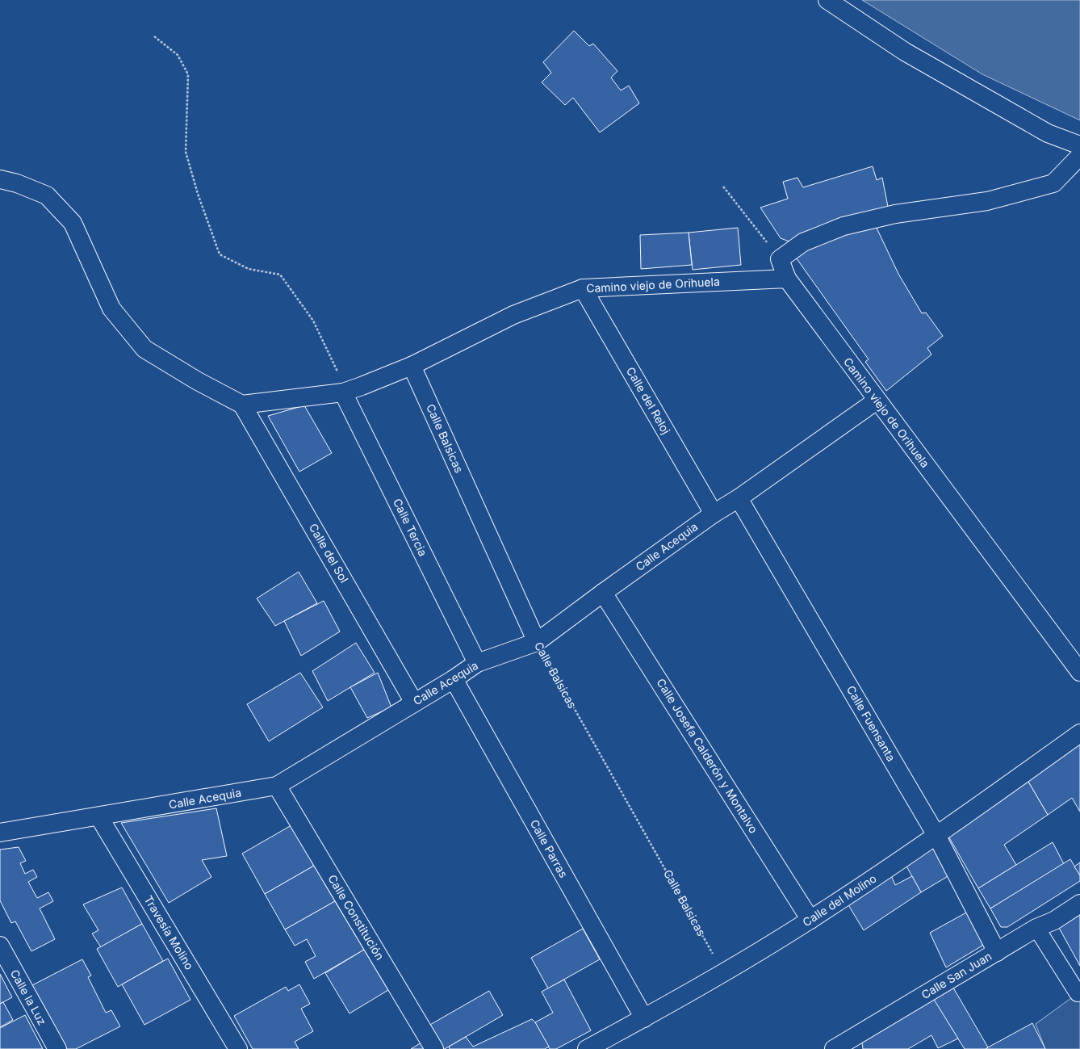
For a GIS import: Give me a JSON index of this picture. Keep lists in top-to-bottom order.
{
  "streets": {
    "street": [
      "Camino viejo de Orihuela",
      "Calle del Reloj",
      "Calle Balsicas",
      "Calle Tercia",
      "Calle Acequia",
      "Calle del Sol",
      "Calle Fuensanta",
      "Calle Josefa Calderón y Montalvo",
      "Calle Parras",
      "Calle del Molino",
      "Calle Constitución",
      "Travesía Molino",
      "Calle San Juan",
      "Calle la Luz"
    ]
  },
  "crossings": [
    ["Camino viejo de Orihuela", "Calle del Reloj"],
    ["Camino viejo de Orihuela", "Calle Balsicas"],
    ["Camino viejo de Orihuela", "Calle Tercia"],
    ["Camino viejo de Orihuela", "Calle Acequia"],
    ["Camino viejo de Orihuela", "Calle del Sol"],
    ["Calle del Reloj", "Calle Acequia"],
    ["Calle Balsicas", "Calle Acequia"],
    ["Calle Balsicas", "Calle del Molino"],
    ["Calle Tercia", "Calle Acequia"],
    ["Calle Acequia", "Calle del Sol"],
    ["Calle Acequia", "Calle Fuensanta"],
    ["Calle Acequia", "Calle Josefa Calderón y Montalvo"],
    ["Calle Acequia", "Calle Parras"],
    ["Calle Acequia", "Calle Constitución"],
    ["Calle Acequia", "Travesía Molino"],
    ["Calle Fuensanta", "Calle del Molino"],
    ["Calle Fuensanta", "Calle San Juan"],
    ["Calle Josefa Calderón y Montalvo", "Calle del Molino"],
    ["Calle Parras", "Calle del Molino"]
  ]
}
